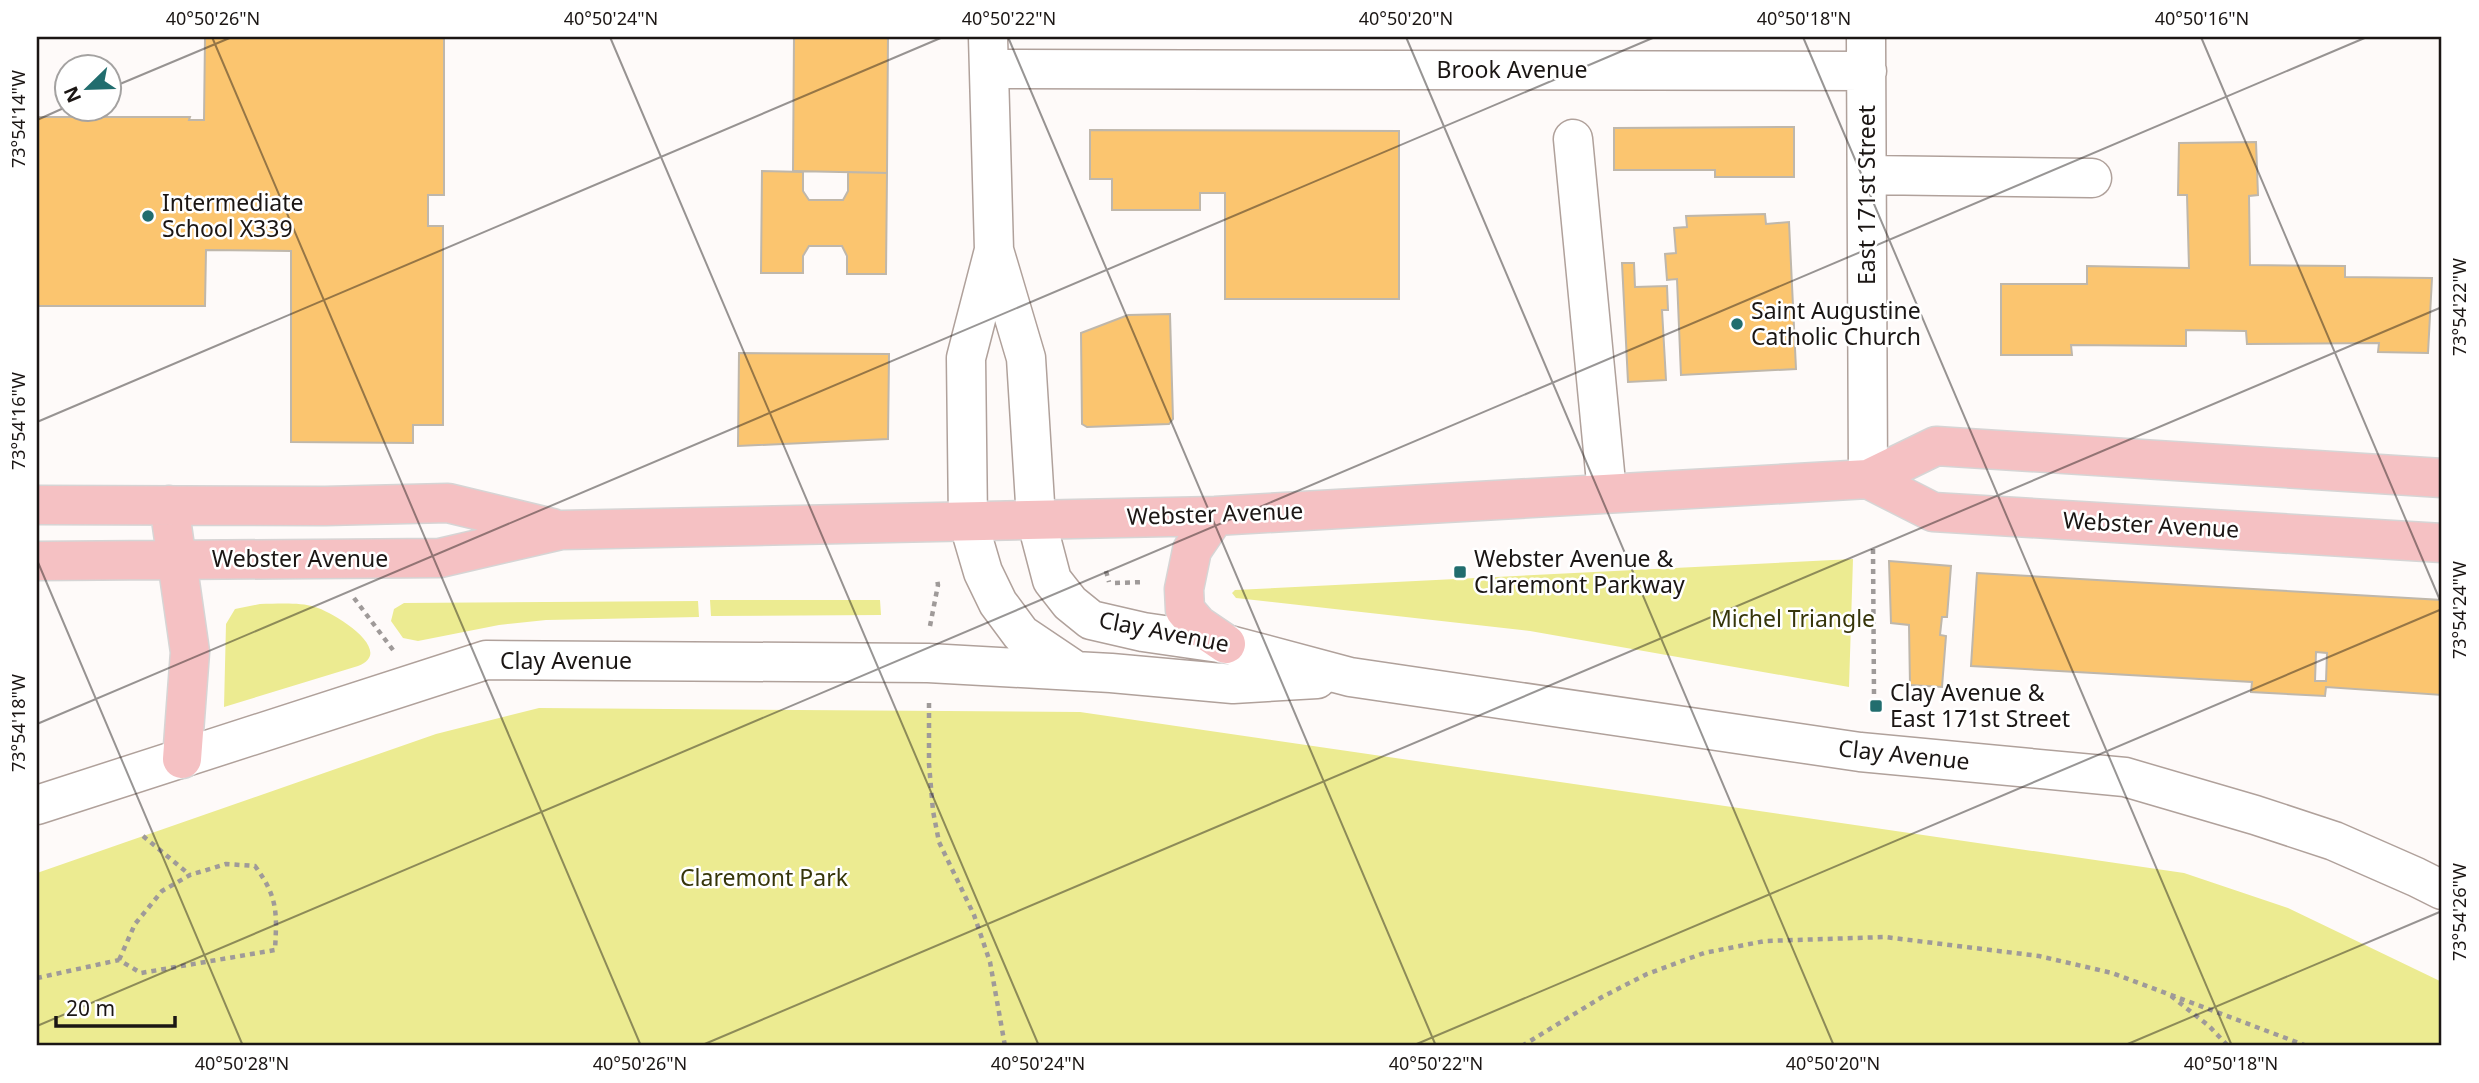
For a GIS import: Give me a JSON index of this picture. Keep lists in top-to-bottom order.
{
  "streets": {
    "main road": ["Webster Avenue"],
    "street": ["Brook Avenue", "East 171st Street", "Clay Avenue"]
  },
  "crossings": [
    ["Brook Avenue", "East 171st Street"],
    ["East 171st Street", "Webster Avenue"],
    ["Webster Avenue", "Clay Avenue"]
  ],
  "parks": ["Michel Triangle", "Claremont Park"],
  "places": {
    "other": ["Intermediate School X339", "Saint Augustine Catholic Church"],
    "transit": ["Webster Avenue & Claremont Parkway", "Clay Avenue & East 171st Street"]
  },
  "scale_bar": "20 m",
  "north": "bottom left",
  "coordinates": [
    "40°50'26\"N",
    "40°50'24\"N",
    "40°50'22\"N",
    "40°50'20\"N",
    "40°50'18\"N",
    "40°50'16\"N",
    "73°54'14\"W",
    "73°54'22\"W",
    "73°54'16\"W",
    "73°54'24\"W",
    "73°54'18\"W",
    "73°54'26\"W",
    "40°50'28\"N"
  ]
}
